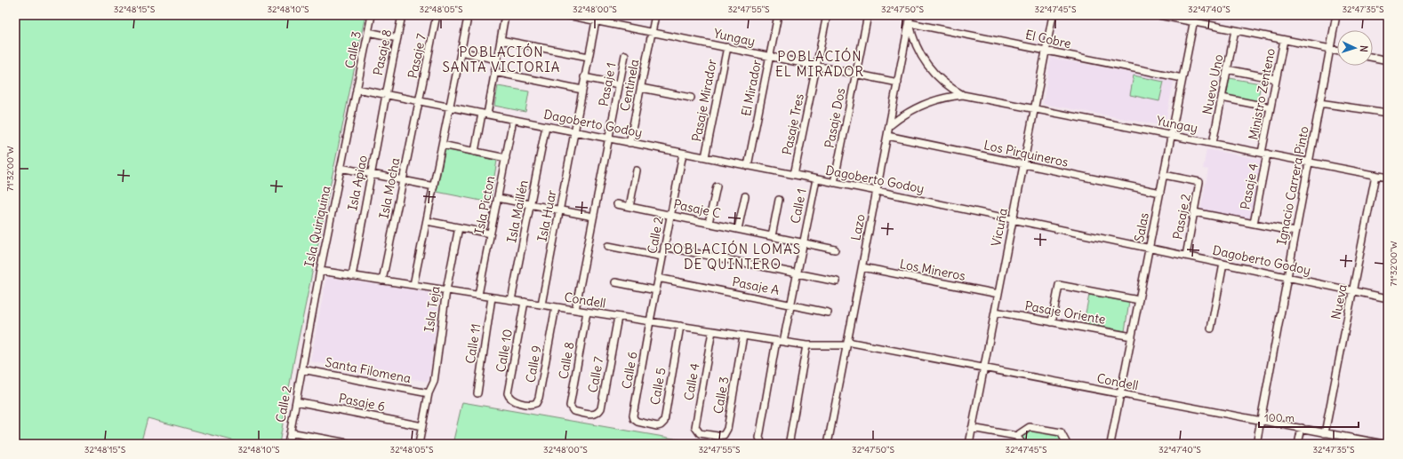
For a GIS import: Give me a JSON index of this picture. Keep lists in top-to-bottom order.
{
  "streets": {
    "street": [
      "Yungay",
      "El Cobre",
      "Calle 3",
      "Pasaje 8",
      "Pasaje 7",
      "Pasaje 1",
      "Nuevo Uno",
      "Centinela",
      "El Mirador",
      "Ministro Zenteno",
      "Pasaje Mirador",
      "Pasaje Dos",
      "Dagoberto Godoy",
      "Pasaje Tres",
      "Los Pirquineros",
      "Isla Apiao",
      "Ignacio Carrera Pinto",
      "Pasaje 4",
      "Isla Mocha",
      "Isla Picton",
      "Calle 1",
      "Pasaje C",
      "Isla Maillén",
      "Isla Huar",
      "Pasaje 2",
      "Isla Quiriquina",
      "Lazo",
      "Vicuña",
      "Salas",
      "Calle 2",
      "Los Mineros",
      "Pasaje A",
      "Condell",
      "Nueva",
      "Isla Teja",
      "Pasaje Oriente",
      "Calle 11",
      "Calle 10",
      "Calle 8",
      "Calle 9",
      "Santa Filomena",
      "Calle 6",
      "Calle 7",
      "Calle 4",
      "Calle 5",
      "Pasaje 6"
    ]
  },
  "crossings": [
    ["Yungay", "El Cobre"],
    ["Yungay", "Nuevo Uno"],
    ["Yungay", "Centinela"],
    ["Yungay", "El Mirador"],
    ["Yungay", "Ministro Zenteno"],
    ["Yungay", "Pasaje Mirador"],
    ["Yungay", "Pasaje Dos"],
    ["Yungay", "Pasaje Tres"],
    ["Yungay", "Ignacio Carrera Pinto"],
    ["Yungay", "Pasaje 4"],
    ["Yungay", "Lazo"],
    ["Yungay", "Vicuña"],
    ["Yungay", "Salas"],
    ["Yungay", "Nueva"],
    ["El Cobre", "Lazo"],
    ["El Cobre", "Vicuña"],
    ["El Cobre", "Salas"],
    ["Calle 3", "Dagoberto Godoy"],
    ["Calle 3", "Isla Quiriquina"],
    ["Calle 3", "Condell"],
    ["Calle 3", "Calle 4"],
    ["Pasaje 8", "Dagoberto Godoy"],
    ["Pasaje 8", "Isla Apiao"],
    ["Pasaje 7", "Dagoberto Godoy"],
    ["Pasaje 7", "Isla Mocha"],
    ["Pasaje 1", "Dagoberto Godoy"],
    ["Pasaje 1", "Condell"],
    ["Centinela", "Dagoberto Godoy"],
    ["El Mirador", "Dagoberto Godoy"],
    ["Ministro Zenteno", "Pasaje 4"],
    ["Pasaje Mirador", "Dagoberto Godoy"],
    ["Pasaje Dos", "Dagoberto Godoy"],
    ["Dagoberto Godoy", "Pasaje Tres"],
    ["Dagoberto Godoy", "Isla Apiao"],
    ["Dagoberto Godoy", "Ignacio Carrera Pinto"],
    ["Dagoberto Godoy", "Isla Mocha"],
    ["Dagoberto Godoy", "Isla Picton"],
    ["Dagoberto Godoy", "Calle 1"],
    ["Dagoberto Godoy", "Isla Maillén"],
    ["Dagoberto Godoy", "Isla Huar"],
    ["Dagoberto Godoy", "Pasaje 2"],
    ["Dagoberto Godoy", "Isla Quiriquina"],
    ["Dagoberto Godoy", "Lazo"],
    ["Dagoberto Godoy", "Vicuña"],
    ["Dagoberto Godoy", "Salas"],
    ["Dagoberto Godoy", "Calle 2"],
    ["Dagoberto Godoy", "Nueva"],
    ["Los Pirquineros", "Lazo"],
    ["Los Pirquineros", "Vicuña"],
    ["Los Pirquineros", "Salas"],
    ["Isla Apiao", "Condell"],
    ["Ignacio Carrera Pinto", "Condell"],
    ["Isla Mocha", "Condell"],
    ["Isla Picton", "Condell"],
    ["Calle 1", "Pasaje C"],
    ["Calle 1", "Pasaje A"],
    ["Calle 1", "Condell"],
    ["Pasaje C", "Calle 2"],
    ["Isla Maillén", "Condell"],
    ["Isla Huar", "Condell"],
    ["Pasaje 2", "Salas"],
    ["Isla Quiriquina", "Calle 2"],
    ["Isla Quiriquina", "Condell"],
    ["Isla Quiriquina", "Santa Filomena"],
    ["Lazo", "Los Mineros"],
    ["Lazo", "Condell"],
    ["Vicuña", "Los Mineros"],
    ["Vicuña", "Condell"],
    ["Vicuña", "Pasaje Oriente"],
    ["Salas", "Condell"],
    ["Salas", "Pasaje Oriente"],
    ["Calle 2", "Pasaje A"],
    ["Calle 2", "Condell"],
    ["Calle 2", "Santa Filomena"],
    ["Calle 2", "Calle 6"],
    ["Calle 2", "Pasaje 6"],
    ["Condell", "Nueva"],
    ["Condell", "Isla Teja"],
    ["Condell", "Calle 11"],
    ["Condell", "Calle 10"],
    ["Condell", "Calle 8"],
    ["Condell", "Calle 9"],
    ["Condell", "Calle 6"],
    ["Condell", "Calle 7"],
    ["Condell", "Calle 4"],
    ["Condell", "Calle 5"],
    ["Isla Teja", "Santa Filomena"],
    ["Calle 10", "Calle 9"],
    ["Calle 8", "Calle 7"],
    ["Calle 6", "Calle 5"]
  ],
  "districts": ["POBLACIÓN SANTA VICTORIA", "POBLACIÓN EL MIRADOR", "POBLACIÓN LOMAS DE QUINTERO"],
  "scale_bar": "100 m",
  "north": "right",
  "coordinates": [
    "32°48'15\"S",
    "32°48'10\"S",
    "32°48'05\"S",
    "32°48'00\"S",
    "32°47'55\"S",
    "32°47'50\"S",
    "32°47'45\"S",
    "32°47'40\"S",
    "32°47'35\"S",
    "71°32'00\"W"
  ]
}
